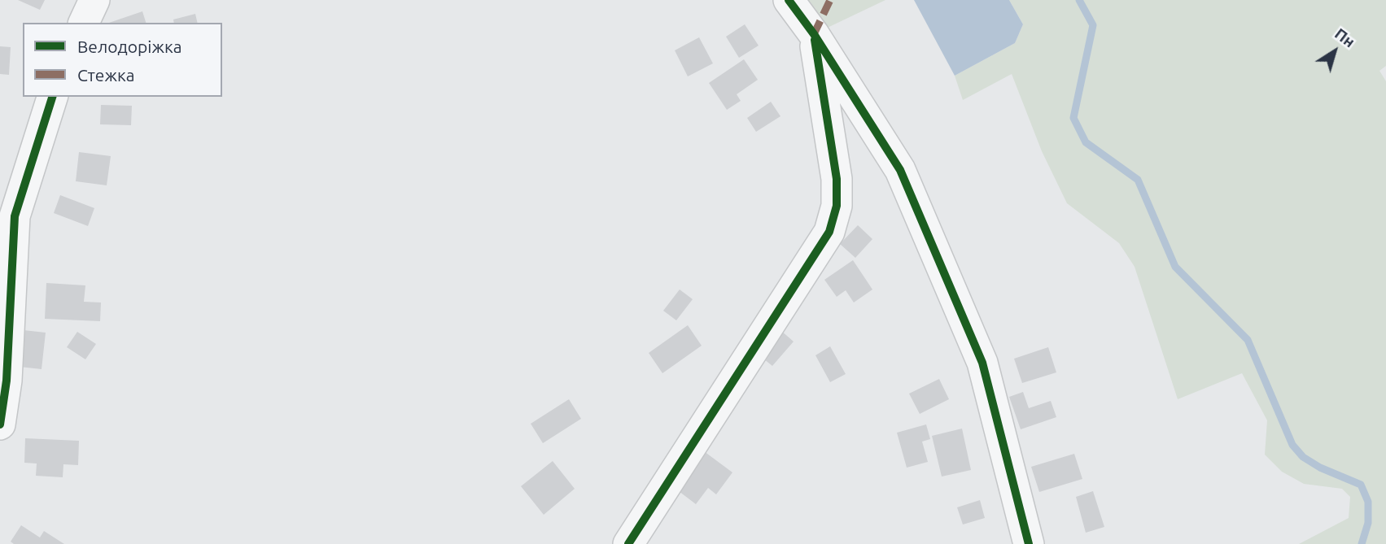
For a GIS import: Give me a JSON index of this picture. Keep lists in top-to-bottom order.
{
  "legend": ["Велодоріжка", "Стежка"],
  "north": "top right"
}
